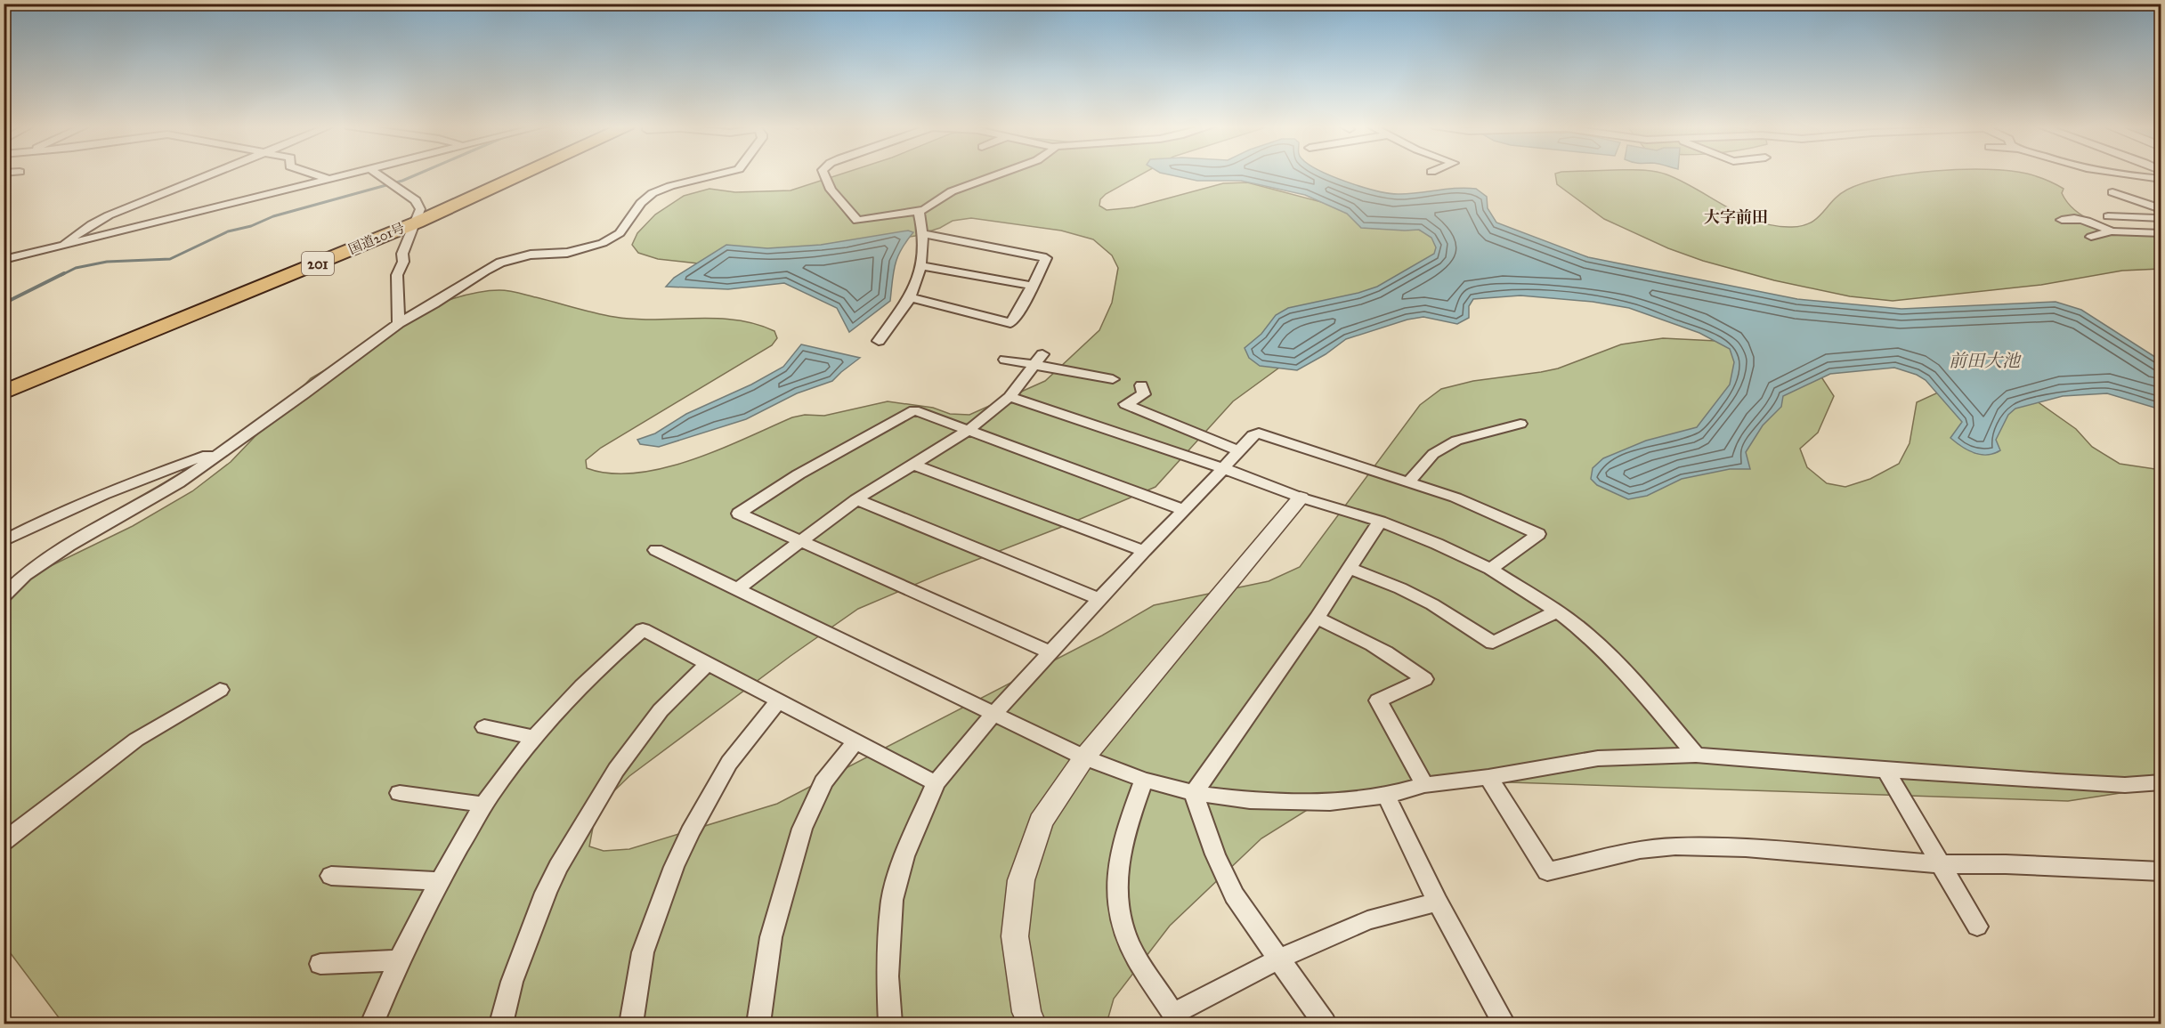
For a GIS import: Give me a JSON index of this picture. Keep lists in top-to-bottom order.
{
  "streets": {
    "highway": ["国道201号", "201"]
  },
  "districts": ["大字前田"],
  "water": ["前田大池"]
}
